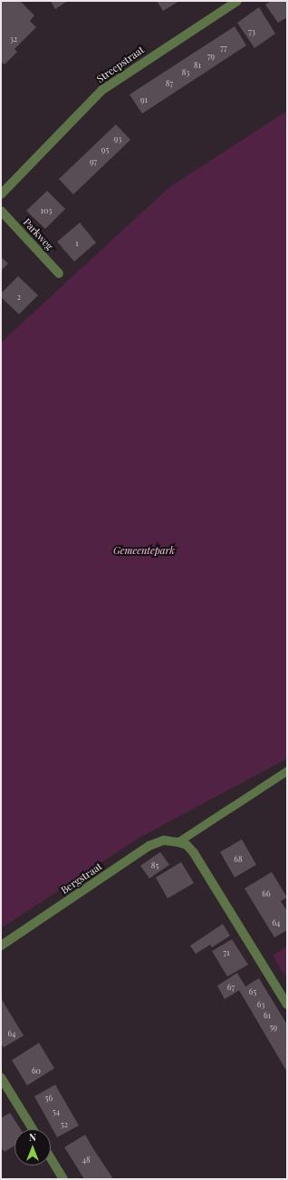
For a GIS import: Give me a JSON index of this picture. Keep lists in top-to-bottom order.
{
  "streets": {
    "street": ["Streepstraat", "Parkweg", "Bergstraat"]
  },
  "parks": ["Gemeentepark"],
  "house_numbers": [
    "73",
    "32",
    "77",
    "79",
    "81",
    "83",
    "87",
    "91",
    "93",
    "95",
    "97",
    "103",
    "1",
    "2",
    "68",
    "85",
    "66",
    "64",
    "71",
    "67",
    "65",
    "63",
    "61",
    "59",
    "64",
    "60",
    "56",
    "54",
    "52",
    "48"
  ],
  "north": "top"
}
